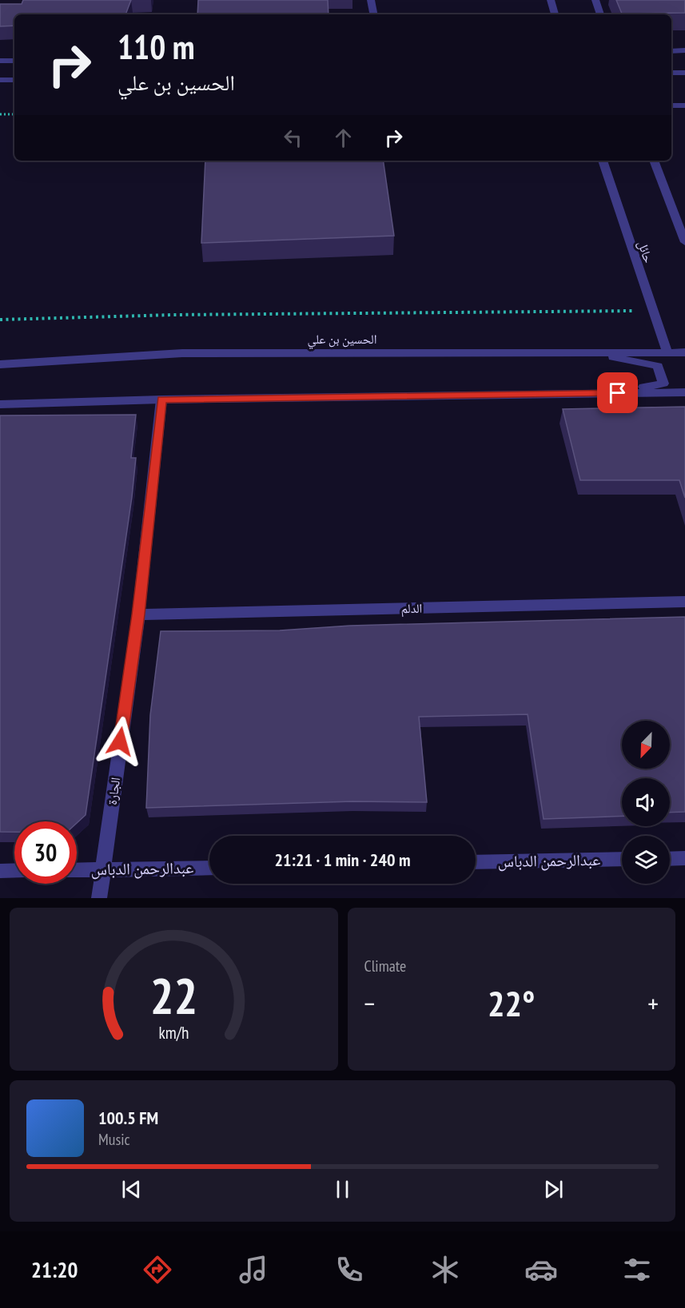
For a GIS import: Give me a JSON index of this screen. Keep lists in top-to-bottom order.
{
  "streets": {
    "street": [
      "حائل",
      "الحسين بن علي",
      "الدلم",
      "الجارة",
      "عبدالرحمن الدباس"
    ]
  },
  "crossings": [
    ["حائل", "الحسين بن علي"],
    ["الدلم", "الجارة"],
    ["الجارة", "عبدالرحمن الدباس"]
  ],
  "north": "bottom left",
  "page": {
    "turn": ["110 m", "الحسين بن علي"],
    "limit": "30",
    "trip": "21:21 · 1 min · 240 m",
    "tile": "Climate",
    "heat": ["−", "22°", "+"],
    "song": ["100.5 FM", "Music"],
    "tabs": "21:20",
    "gauge": ["22", "km/h"]
  }
}
